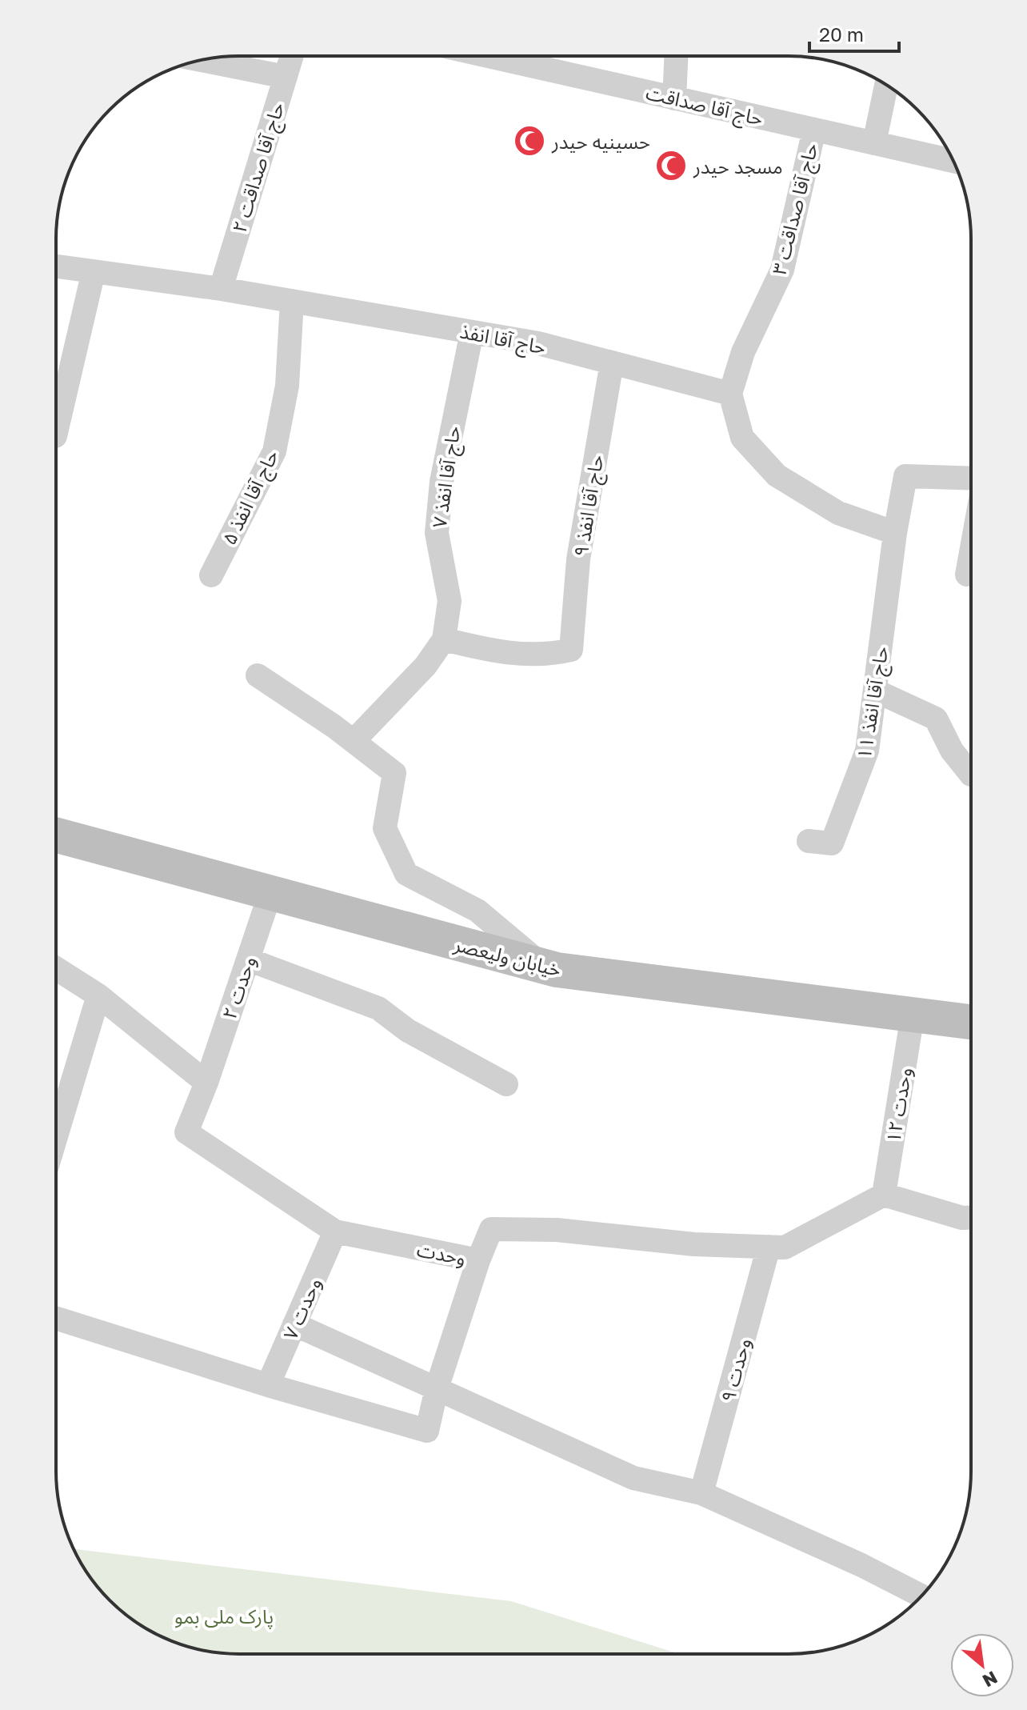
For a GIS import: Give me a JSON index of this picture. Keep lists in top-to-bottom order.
{
  "streets": {
    "street": [
      "حاج آقا صداقت",
      "حاج آقا صداقت ۲",
      "حاج آقا صداقت ۳",
      "حاج آقا انفذ",
      "حاج آقا انفذ ۷",
      "حاج آقا انفذ ۵",
      "حاج آقا انفذ ۹",
      "حاج آقا انفذ ۱۱",
      "خیابان ولیعصر",
      "وحدت ۲",
      "وحدت ۱۲",
      "وحدت",
      "وحدت ۷",
      "وحدت ۹"
    ]
  },
  "crossings": [
    ["حاج آقا صداقت", "حاج آقا صداقت ۳"],
    ["حاج آقا صداقت ۲", "حاج آقا انفذ"],
    ["حاج آقا صداقت ۳", "حاج آقا انفذ"],
    ["حاج آقا انفذ", "حاج آقا انفذ ۷"],
    ["حاج آقا انفذ", "حاج آقا انفذ ۵"],
    ["حاج آقا انفذ", "حاج آقا انفذ ۹"],
    ["حاج آقا انفذ ۷", "حاج آقا انفذ ۹"],
    ["خیابان ولیعصر", "وحدت ۲"],
    ["خیابان ولیعصر", "وحدت ۱۲"],
    ["وحدت ۲", "وحدت"],
    ["وحدت ۱۲", "وحدت"],
    ["وحدت", "وحدت ۷"],
    ["وحدت", "وحدت ۹"]
  ],
  "parks": ["پارک ملی بمو"],
  "places": {
    "mosque": ["حسینیه حیدر", "مسجد حیدر"]
  },
  "scale_bar": "20 m",
  "north": "bottom right"
}
